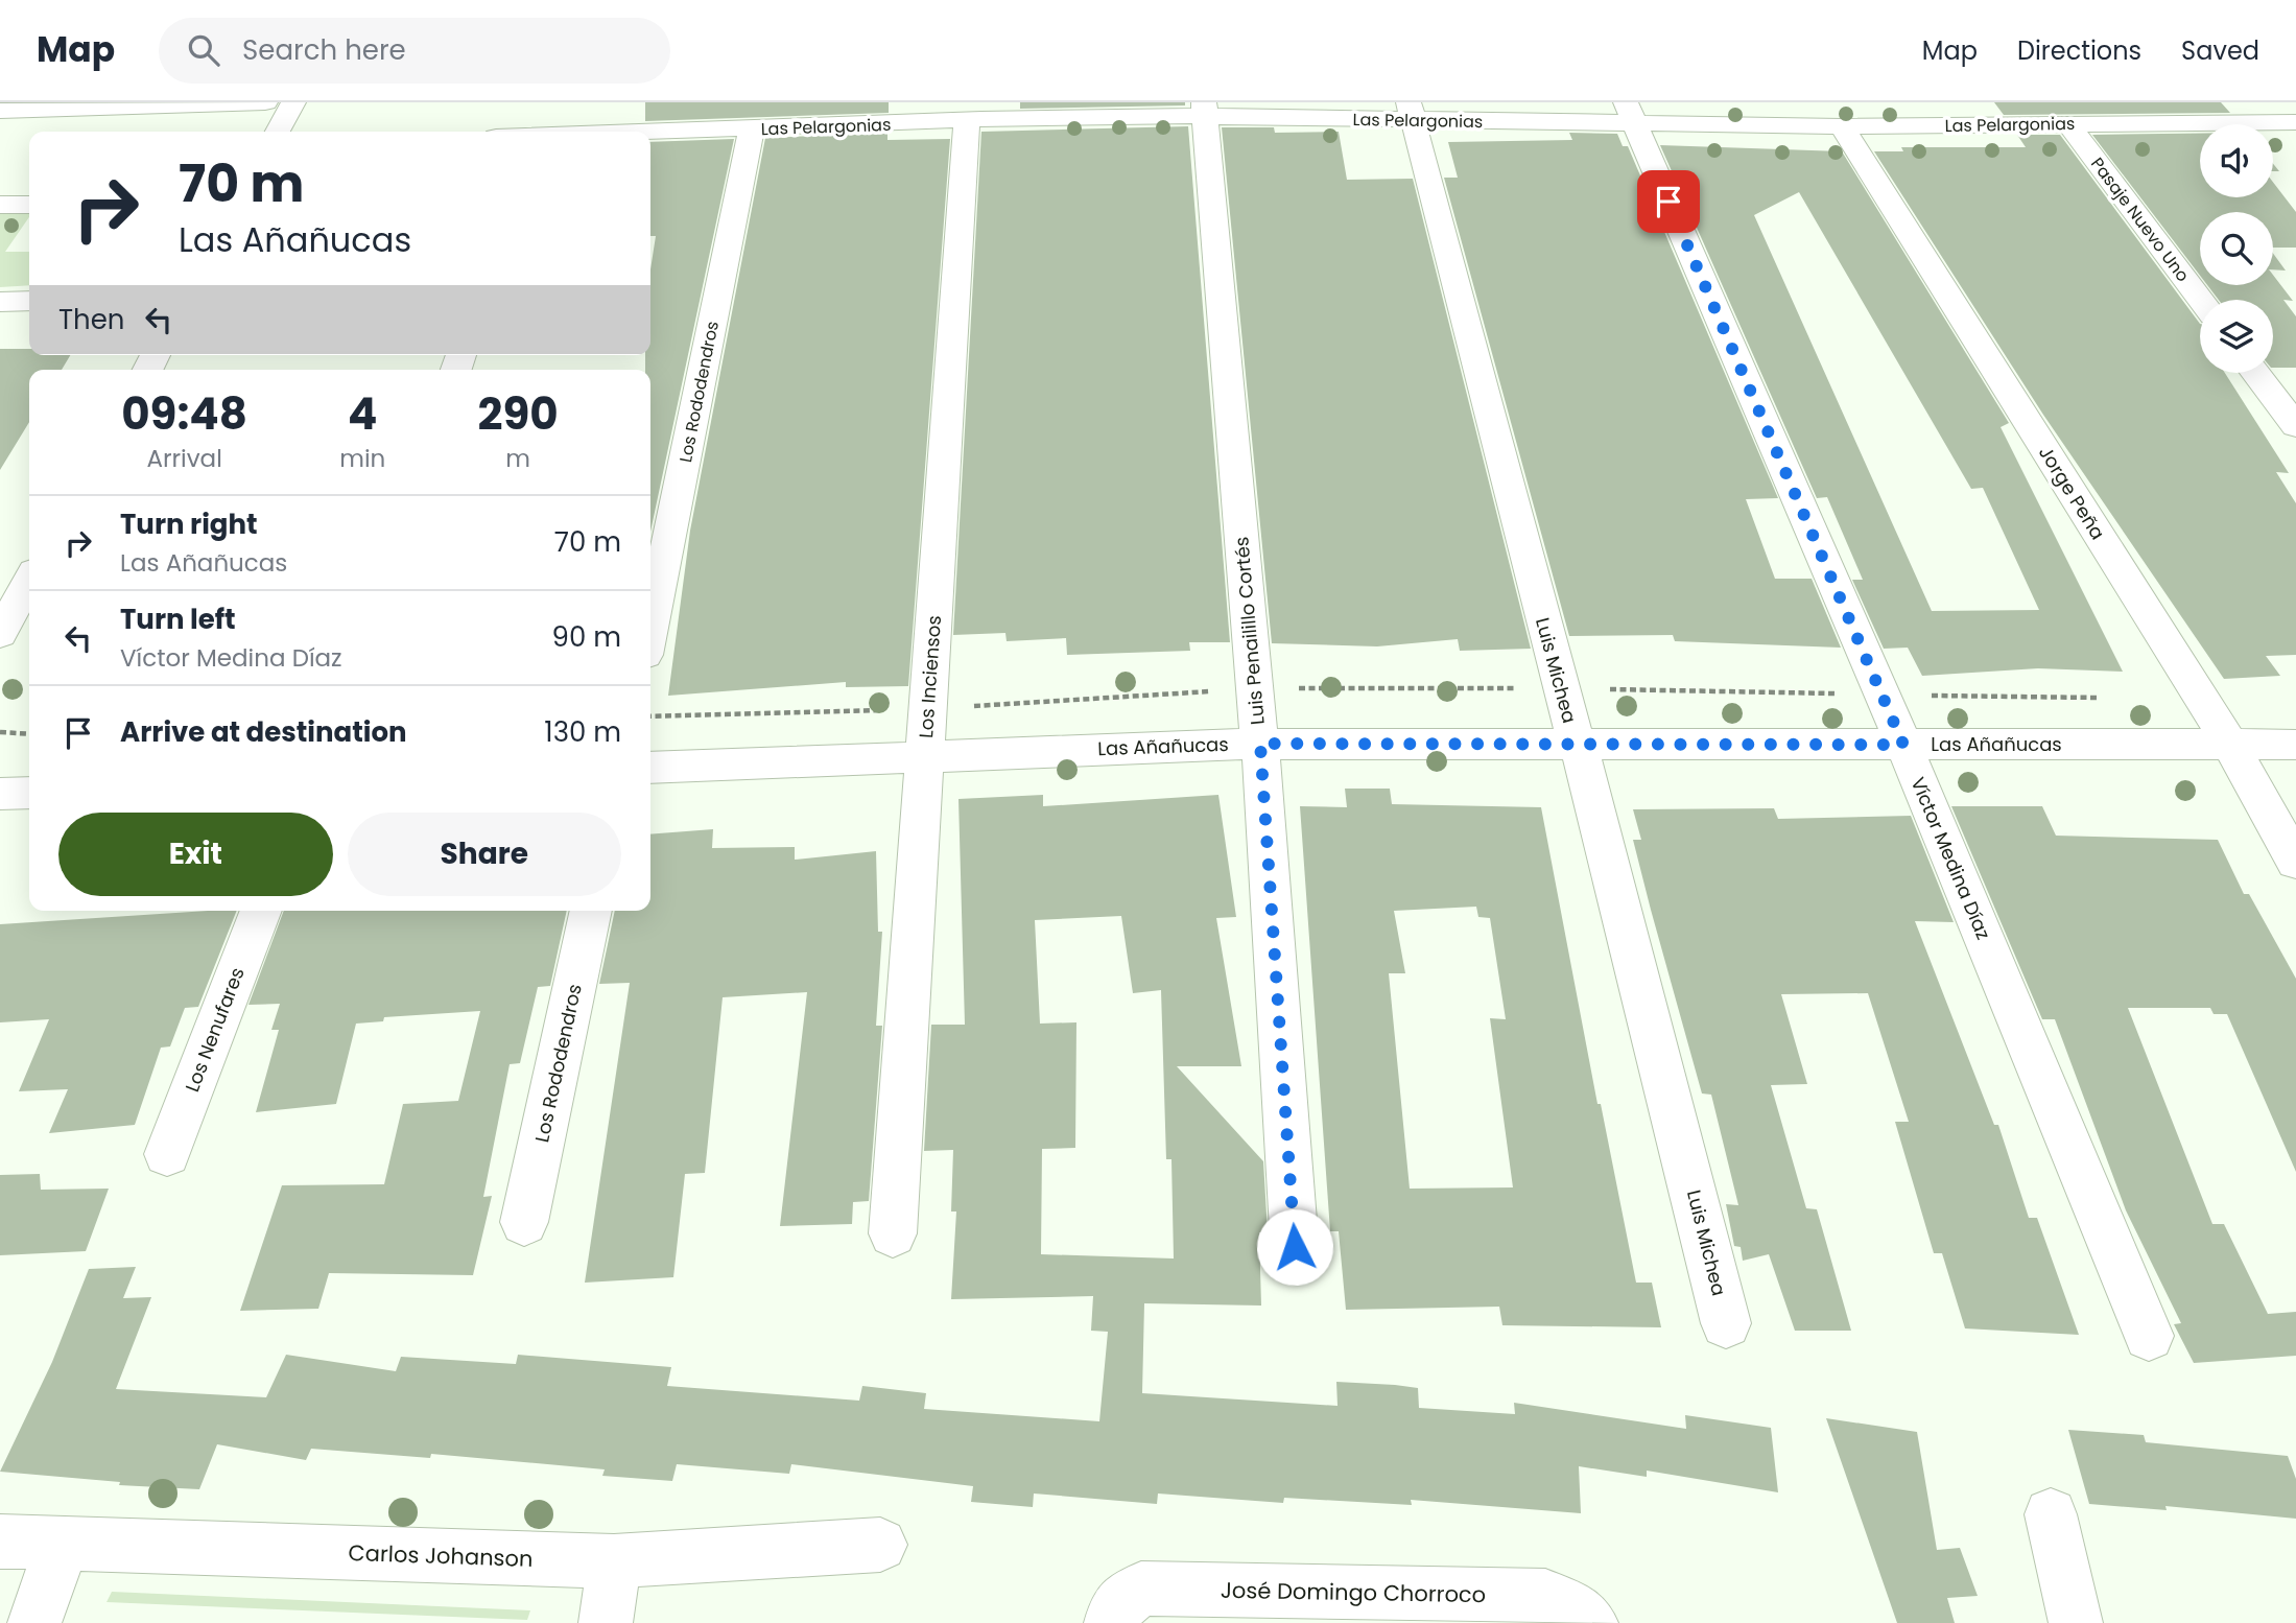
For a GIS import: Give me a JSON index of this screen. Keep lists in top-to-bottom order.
{
  "streets": {
    "street": [
      "Las Pelargonias",
      "Pasaje Nuevo Uno",
      "Los Rododendros",
      "Jorge Peña",
      "Luis Penailillo Cortés",
      "Luis Michea",
      "Los Inciensos",
      "Las Añañucas",
      "Víctor Medina Díaz",
      "Los Nenufares",
      "Carlos Johanson",
      "José Domingo Chorroco"
    ]
  },
  "crossings": [
    ["Las Pelargonias", "Pasaje Nuevo Uno"],
    ["Las Pelargonias", "Los Rododendros"],
    ["Las Pelargonias", "Jorge Peña"],
    ["Las Pelargonias", "Luis Penailillo Cortés"],
    ["Las Pelargonias", "Luis Michea"],
    ["Las Pelargonias", "Los Inciensos"],
    ["Las Pelargonias", "Víctor Medina Díaz"],
    ["Jorge Peña", "Las Añañucas"],
    ["Luis Penailillo Cortés", "Las Añañucas"],
    ["Luis Michea", "Las Añañucas"],
    ["Los Inciensos", "Las Añañucas"],
    ["Las Añañucas", "Víctor Medina Díaz"]
  ],
  "page": {
    "header": "Map",
    "search": "Search here",
    "nav": ["Map", "Directions", "Saved"],
    "turn": ["70 m", "Las Añañucas"],
    "then": "Then",
    "eta": [
      "09:48",
      "Arrival",
      "4",
      "min",
      "290",
      "m"
    ],
    "list": [
      {
        "name": "Turn right",
        "note": "Las Añañucas",
        "value": "70 m"
      },
      {
        "name": "Turn left",
        "note": "Víctor Medina Díaz",
        "value": "90 m"
      },
      {
        "name": "Arrive at destination",
        "value": "130 m"
      }
    ],
    "buttons": ["Exit", "Share"]
  }
}
